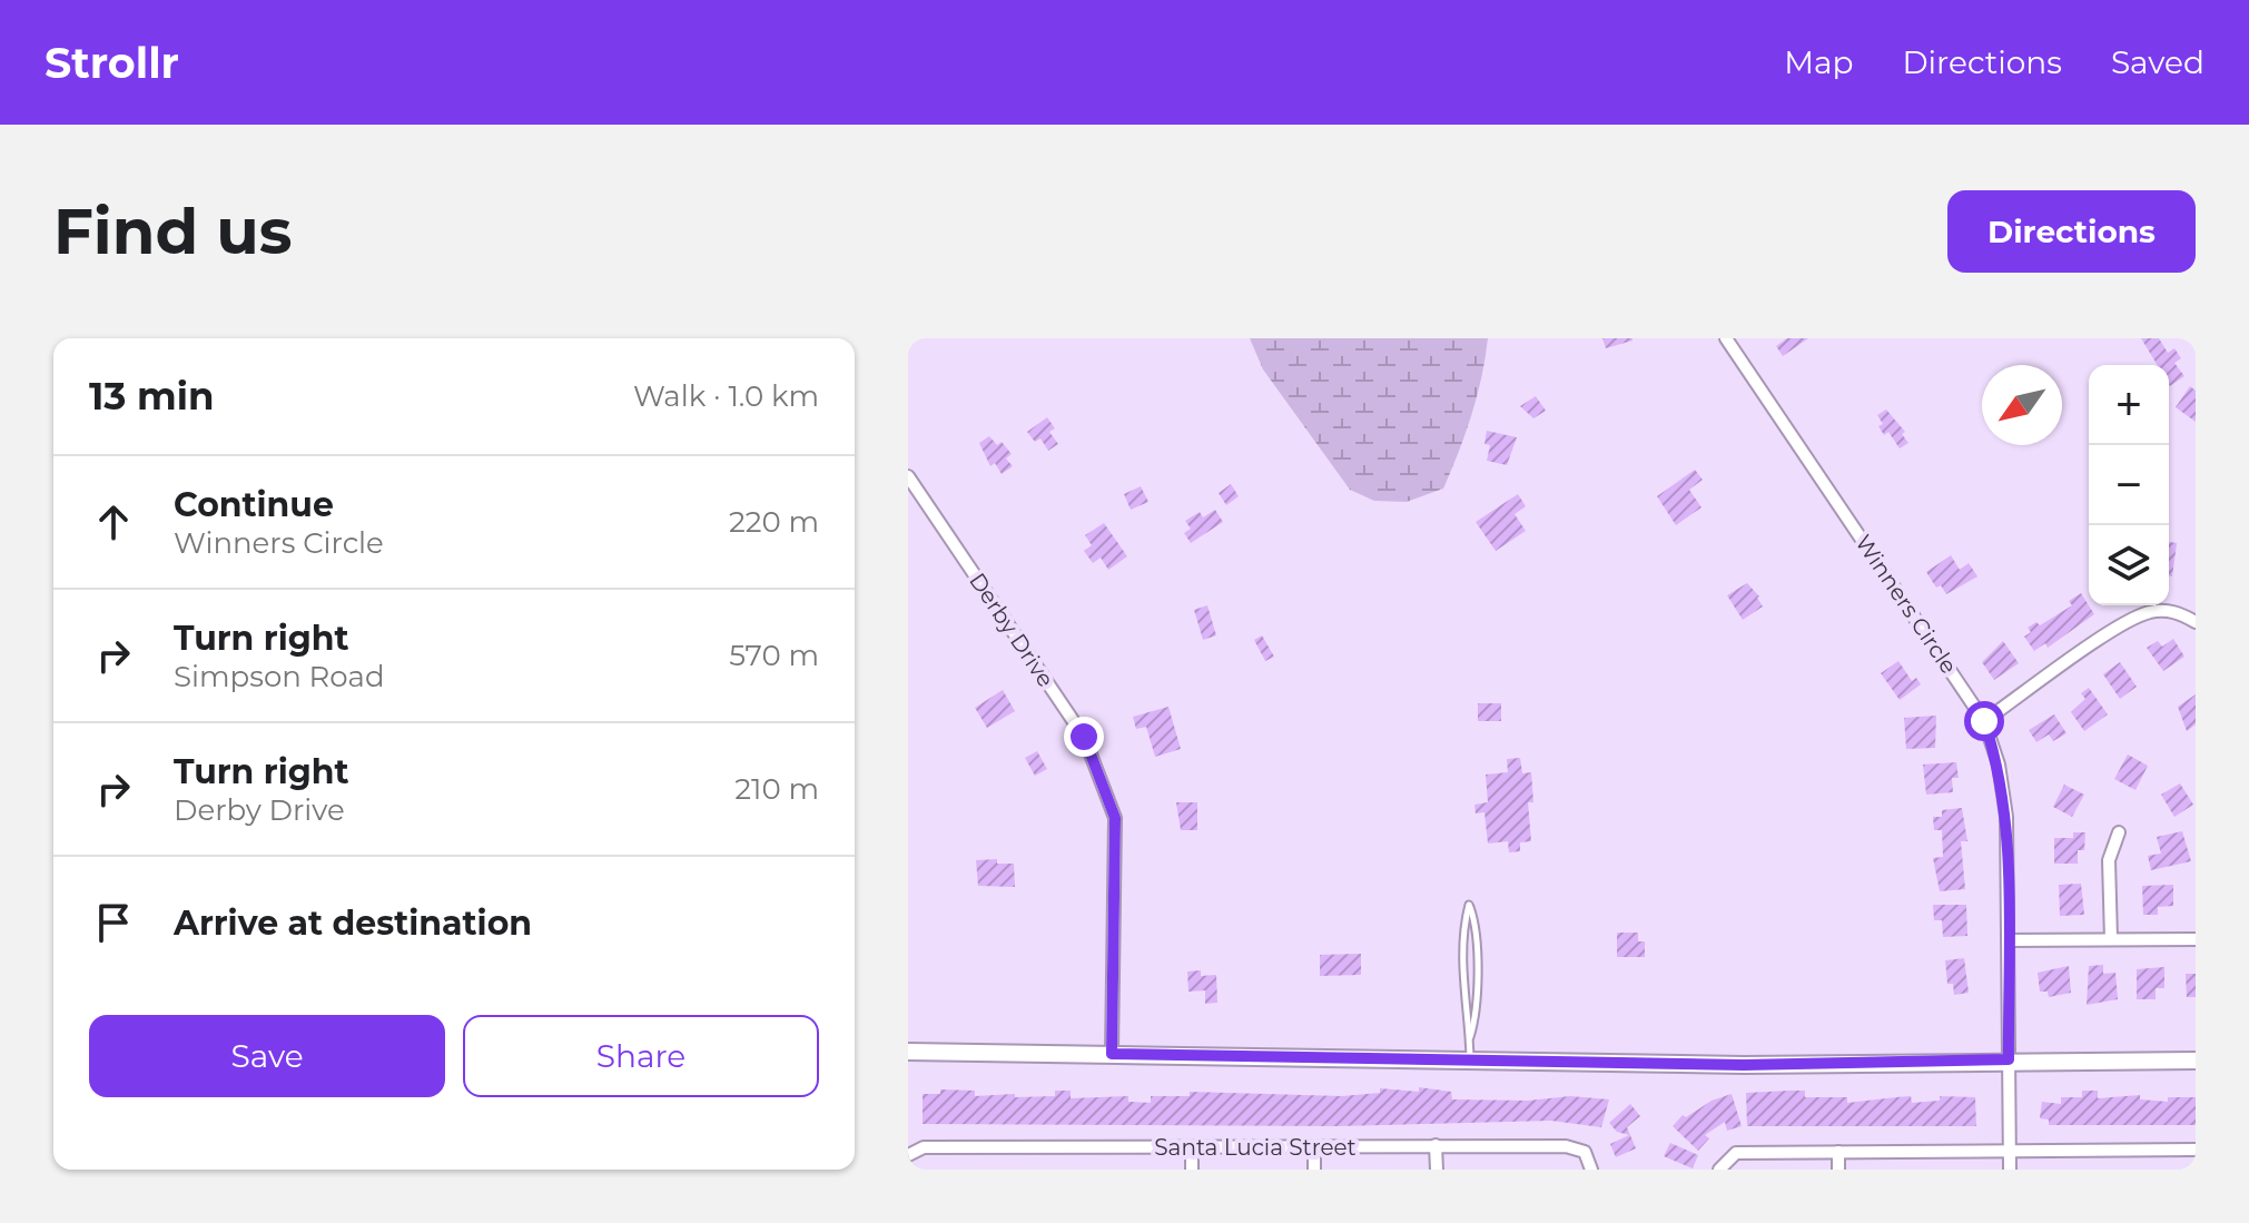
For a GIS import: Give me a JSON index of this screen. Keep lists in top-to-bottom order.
{
  "streets": {
    "street": ["Winners Circle", "Derby Drive", "Santa Lucia Street"]
  },
  "north": "bottom left",
  "page": {
    "header": "Strollr",
    "nav": ["Map", "Directions", "Saved"],
    "buttons": [
      "Directions",
      ["Save", "Share"]
    ],
    "title": "Find us",
    "heading": ["13 min", "Walk · 1.0 km"],
    "map_buttons": ["+", "−"],
    "list": [
      ["Continue", "Winners Circle", "220 m"],
      ["Turn right", "Simpson Road", "570 m"],
      ["Turn right", "Derby Drive", "210 m"],
      "Arrive at destination"
    ]
  }
}
